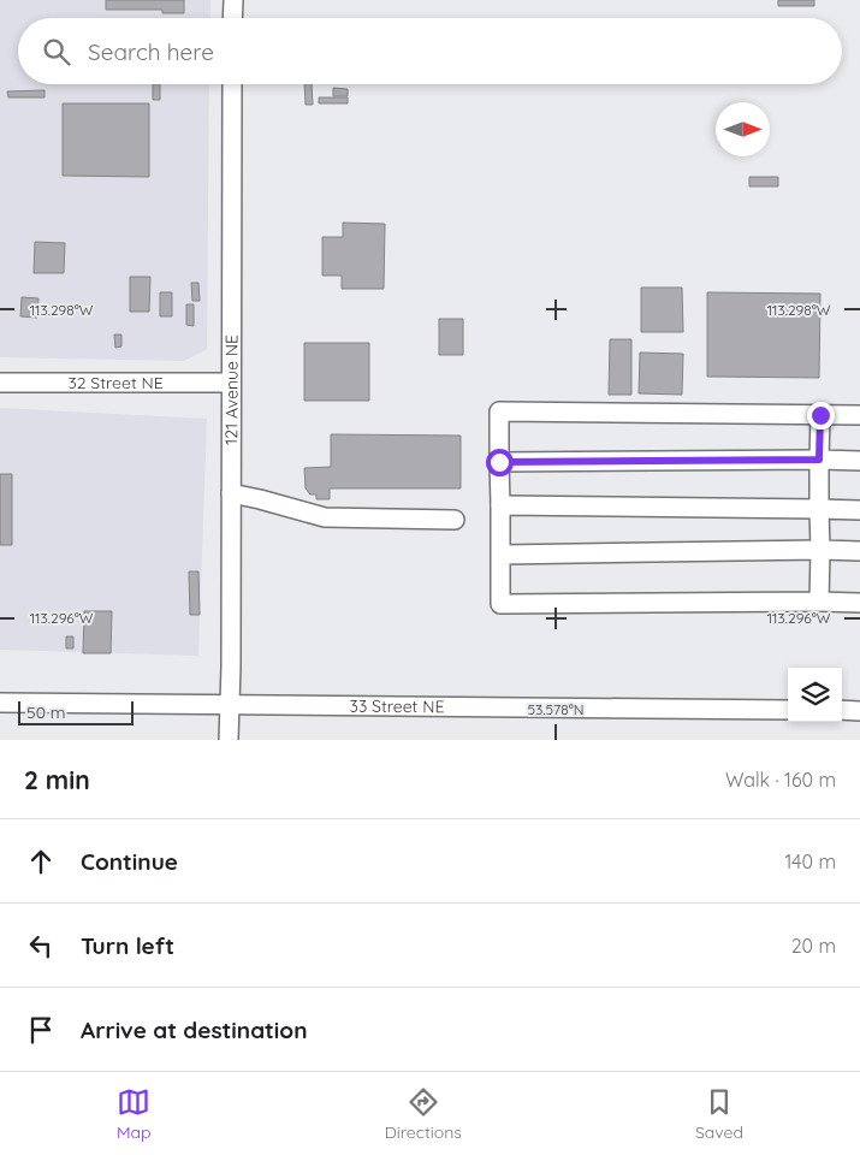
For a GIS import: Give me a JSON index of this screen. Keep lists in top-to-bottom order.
{
  "streets": {
    "street": ["32 Street NE", "121 Avenue NE", "33 Street NE"]
  },
  "crossings": [
    ["32 Street NE", "121 Avenue NE"],
    ["121 Avenue NE", "33 Street NE"]
  ],
  "scale_bar": "50 m",
  "north": "right",
  "page": {
    "search": "Search here",
    "scale": "50 m",
    "heading": ["2 min", "Walk · 160 m"],
    "list": [
      ["Continue", "140 m"],
      ["Turn left", "20 m"],
      "Arrive at destination"
    ],
    "nav": ["Map", "Directions", "Saved"]
  },
  "coordinates": ["113.298°W", "113.296°W", "53.578°N"]
}
